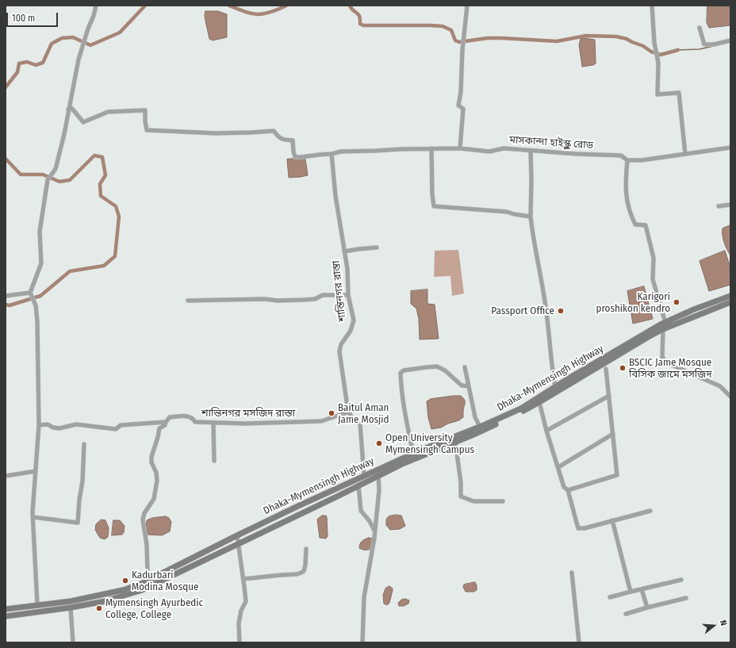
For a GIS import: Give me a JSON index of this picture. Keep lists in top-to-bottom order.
{
  "streets": {
    "main road": ["Dhaka-Mymensingh Highway"],
    "street": ["মাসকান্দা হাইস্কুল রোড", "শান্তিনগর রাস্তা", "শান্তিনগর মসজিদ রাস্তা"]
  },
  "crossings": [
    ["মাসকান্দা হাইস্কুল রোড", "শান্তিনগর রাস্তা"],
    ["শান্তিনগর রাস্তা", "Dhaka-Mymensingh Highway"],
    ["শান্তিনগর রাস্তা", "শান্তিনগর মসজিদ রাস্তা"]
  ],
  "places": [
    "Karigori proshikon kendro",
    "Passport Office",
    "BSCIC Jame Mosque বিসিক জামে মসজিদ",
    "Baitul Aman Jame Mosjid",
    "Open University Mymensingh Campus",
    "Kadurbari Modina Mosque",
    "Mymensingh Ayurbedic College, College"
  ],
  "scale_bar": "100 m",
  "north": "right"
}
